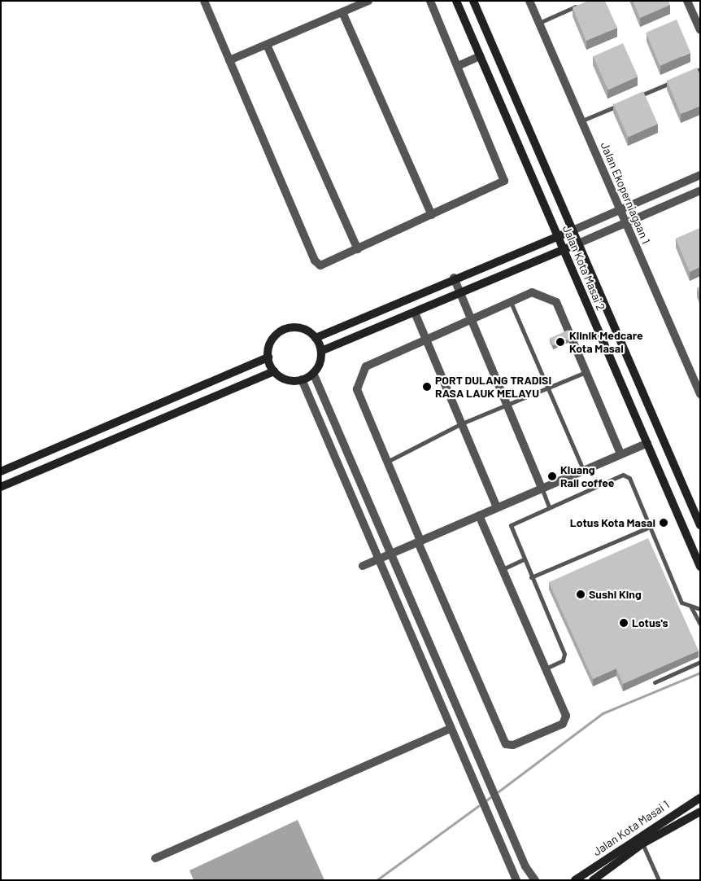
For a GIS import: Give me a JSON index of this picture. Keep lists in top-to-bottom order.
{
  "streets": {
    "main road": ["Jalan Kota Masai 2", "Jalan Kota Masai 1"],
    "street": ["Jalan Ekoperniagaan 1"]
  },
  "places": [
    "Klinik Medcare Kota Masai",
    "PORT DULANG TRADISI RASA LAUK MELAYU",
    "Kluang Rail coffee",
    "Lotus Kota Masai",
    "Sushi King",
    "Lotus's"
  ]
}
